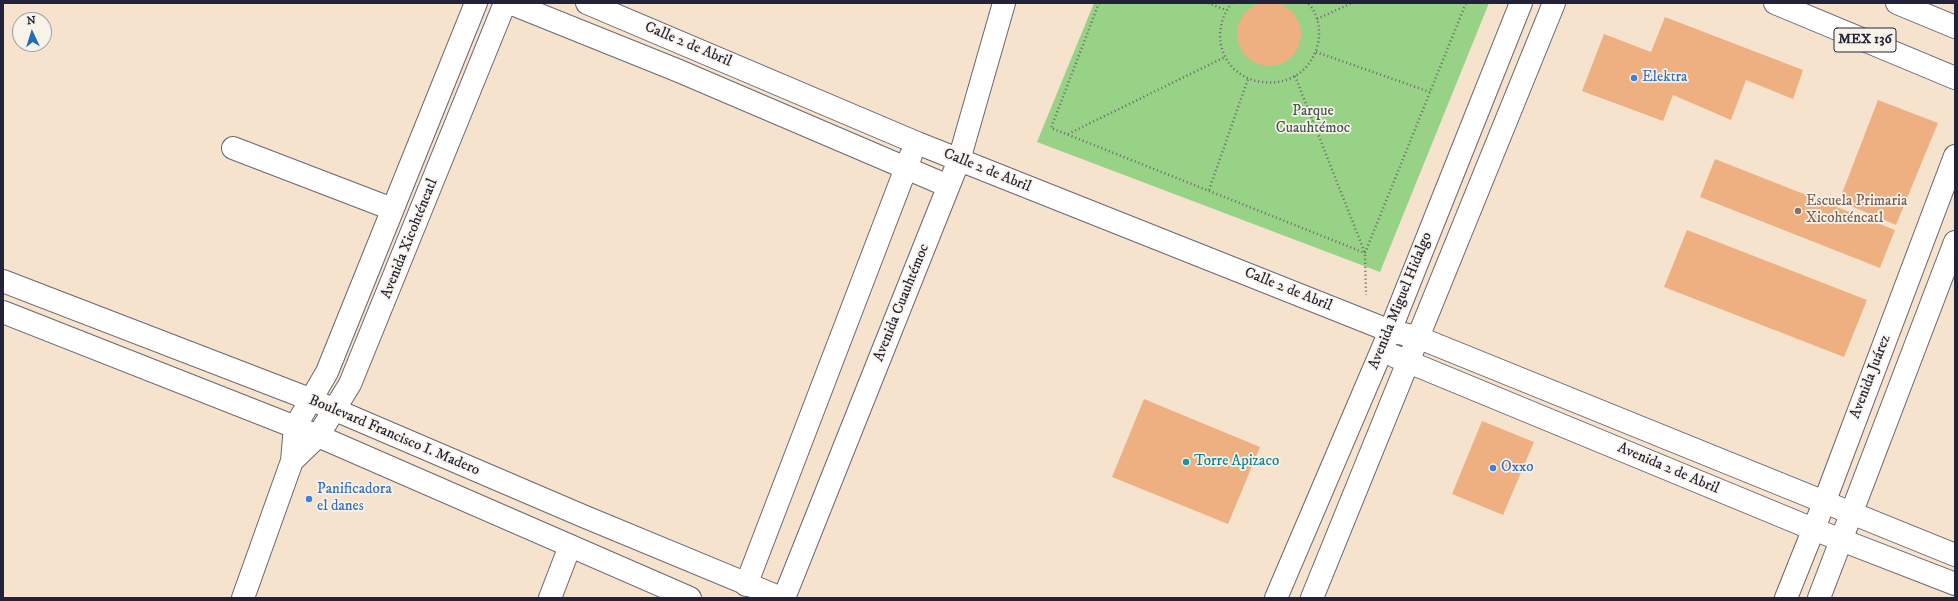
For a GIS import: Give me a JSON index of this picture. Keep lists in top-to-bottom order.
{
  "streets": {
    "street": [
      "MEX 136",
      "Calle 2 de Abril",
      "Avenida Xicohténcatl",
      "Avenida Miguel Hidalgo",
      "Avenida Cuauhtémoc",
      "Avenida Juárez",
      "Boulevard Francisco I. Madero",
      "Avenida 2 de Abril"
    ]
  },
  "crossings": [
    ["Calle 2 de Abril", "Avenida Miguel Hidalgo"],
    ["Calle 2 de Abril", "Avenida Cuauhtémoc"],
    ["Calle 2 de Abril", "Avenida 2 de Abril"],
    ["Avenida Xicohténcatl", "Boulevard Francisco I. Madero"],
    ["Avenida Miguel Hidalgo", "Avenida 2 de Abril"],
    ["Avenida Juárez", "Avenida 2 de Abril"]
  ],
  "parks": ["Parque Cuauhtémoc"],
  "places": [
    "Elektra",
    "Escuela Primaria Xicohténcatl",
    "Torre Apizaco",
    "Oxxo",
    "Panificadora el danes"
  ],
  "north": "top"
}
